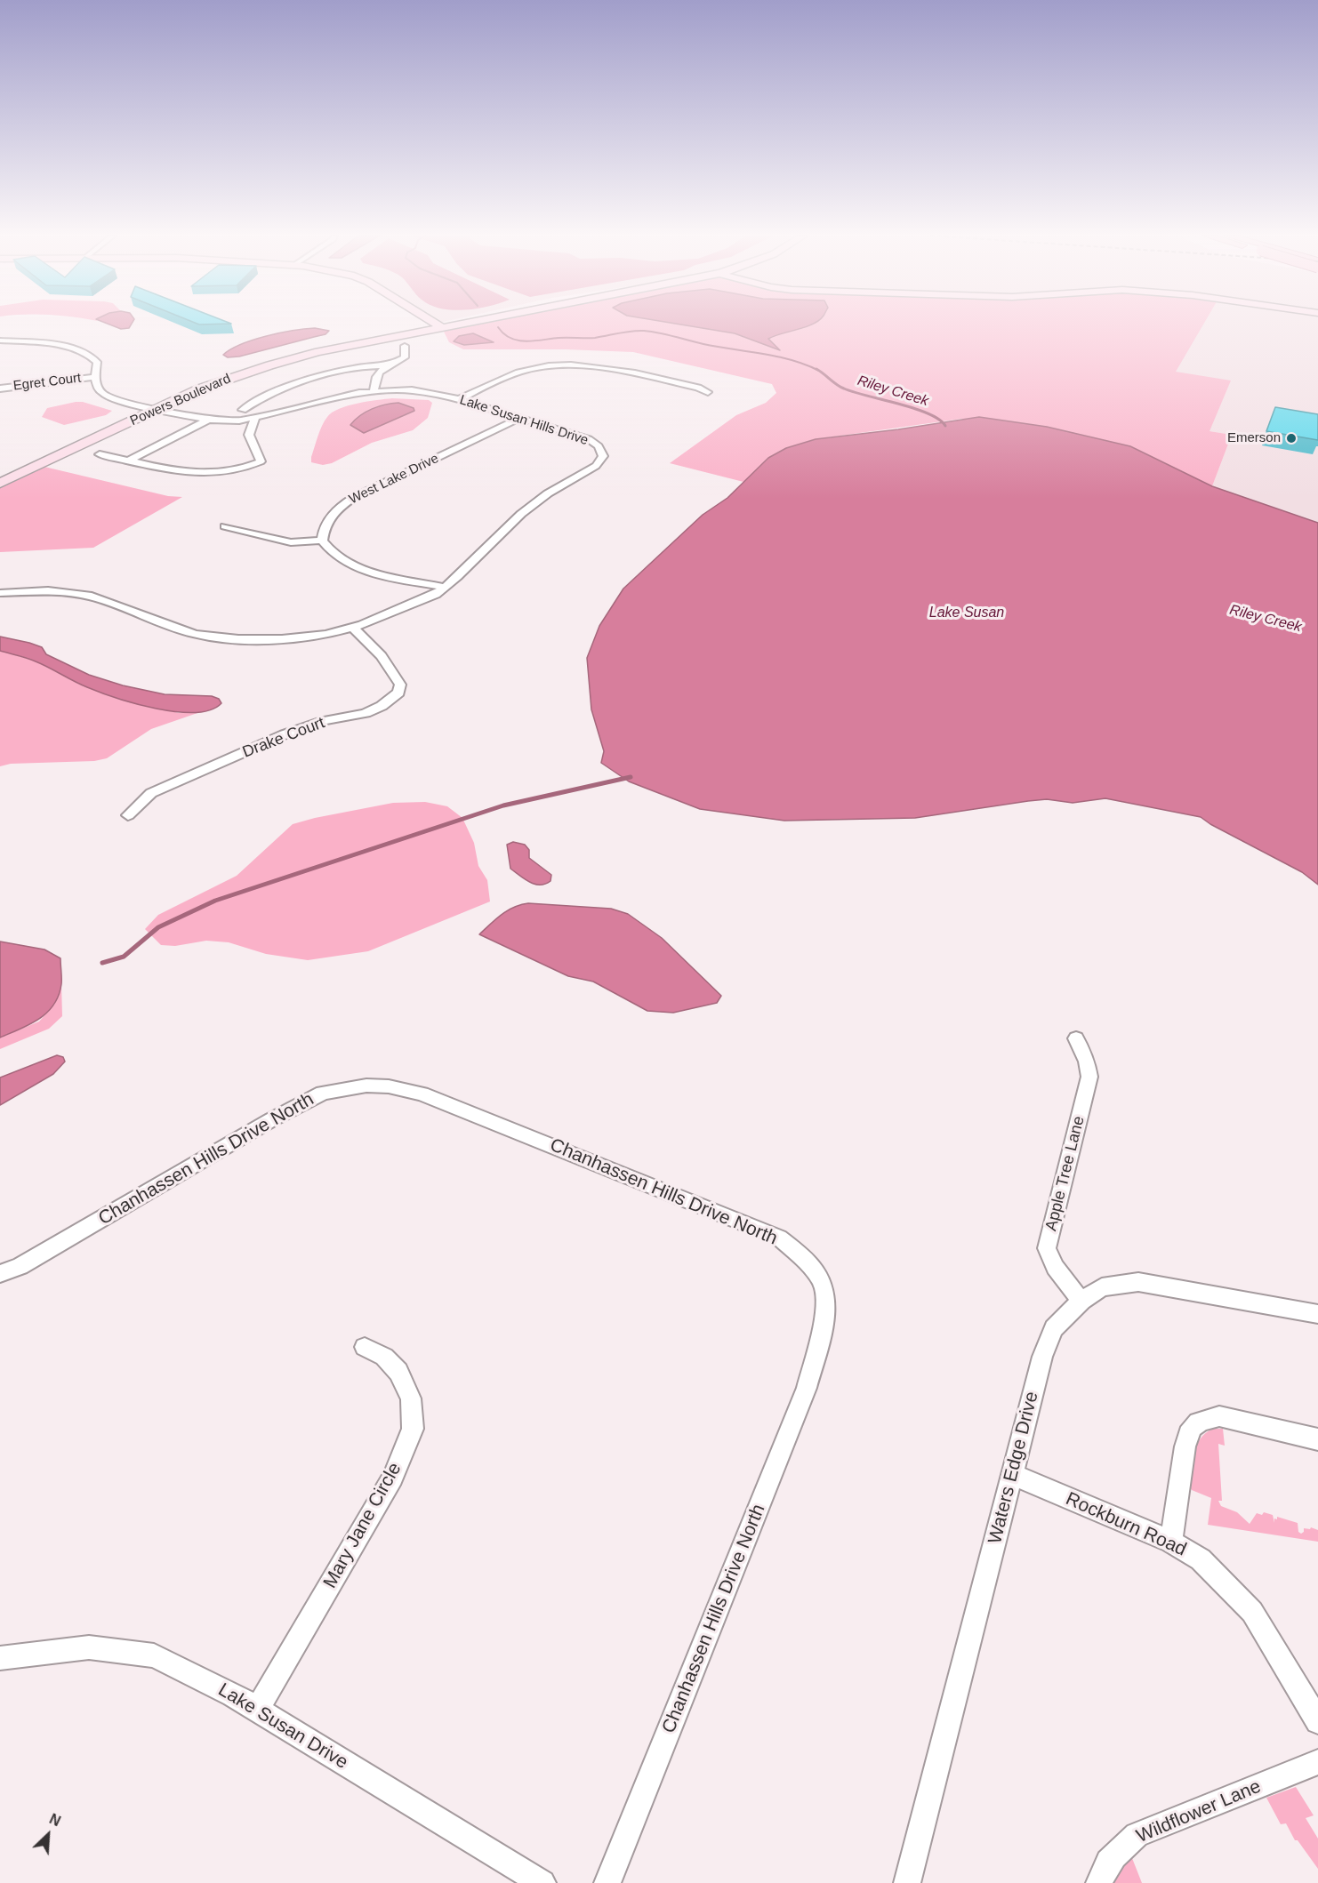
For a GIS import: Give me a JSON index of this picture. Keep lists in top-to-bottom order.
{
  "streets": {
    "main road": ["Powers Boulevard"],
    "street": [
      "Egret Court",
      "Lake Susan Hills Drive",
      "West Lake Drive",
      "Drake Court",
      "Chanhassen Hills Drive North",
      "Apple Tree Lane",
      "Waters Edge Drive",
      "Rockburn Road",
      "Mary Jane Circle",
      "Lake Susan Drive",
      "Wildflower Lane"
    ]
  },
  "crossings": [
    ["Egret Court", "Lake Susan Hills Drive"],
    ["Powers Boulevard", "Lake Susan Hills Drive"],
    ["Lake Susan Hills Drive", "West Lake Drive"],
    ["Lake Susan Hills Drive", "Drake Court"],
    ["Apple Tree Lane", "Waters Edge Drive"],
    ["Waters Edge Drive", "Rockburn Road"],
    ["Mary Jane Circle", "Lake Susan Drive"]
  ],
  "water": ["Riley Creek", "Lake Susan"],
  "places": ["Emerson"],
  "north": "top right"
}
